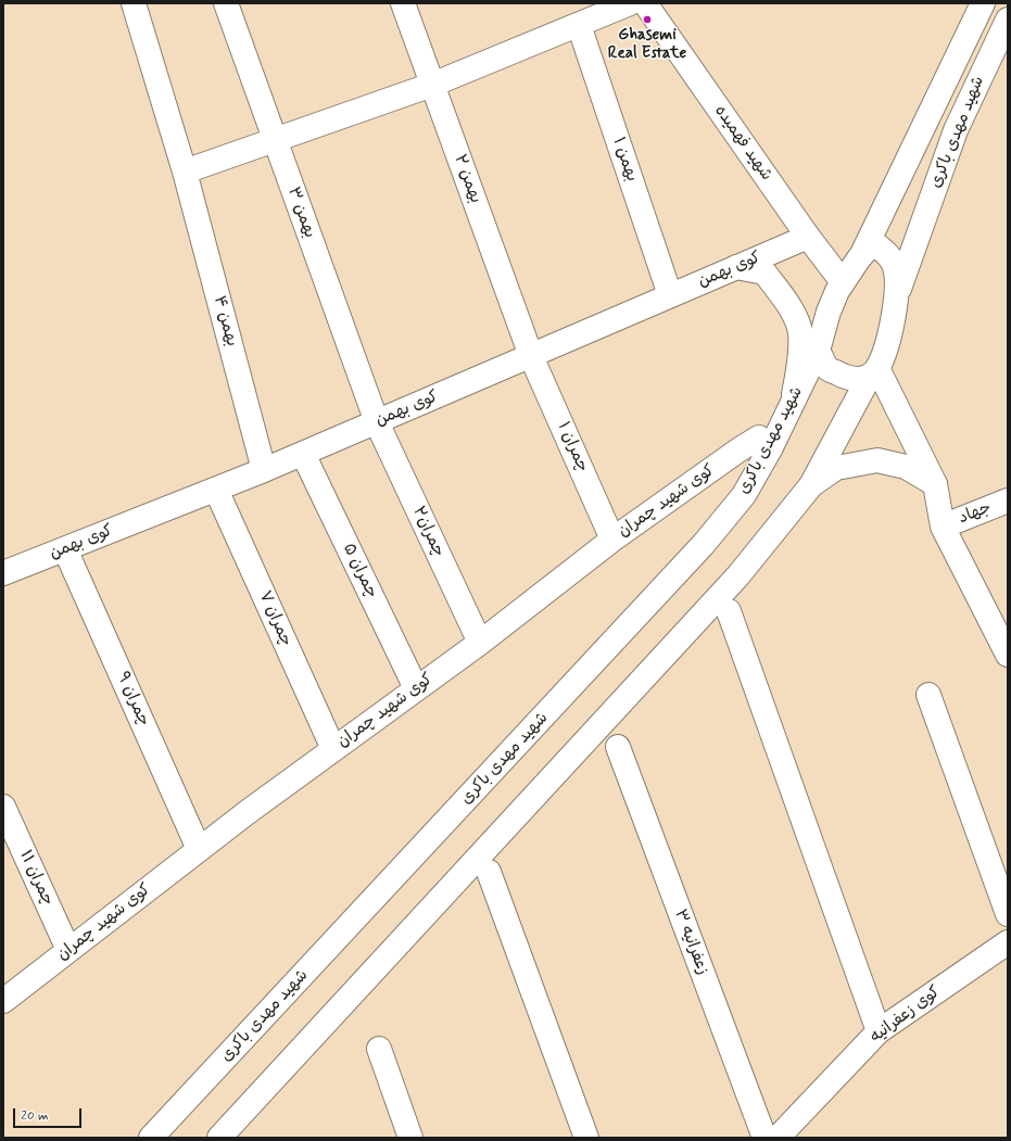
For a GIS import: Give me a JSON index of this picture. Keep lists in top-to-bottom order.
{
  "streets": {
    "street": [
      "شهید مهدی باکری",
      "شهید فهمیده",
      "بهمن ۱",
      "بهمن ۲",
      "بهمن ۳",
      "کوی بهمن",
      "بهمن ۴",
      "چمران ۱",
      "کوی شهید چمران",
      "جهاد",
      "چمران۲",
      "چمران ۵",
      "چمران ۷",
      "چمران ۹",
      "چمران ۱۱",
      "زعفرانیه ۳",
      "کوی زعفرانیه"
    ]
  },
  "crossings": [
    ["شهید مهدی باکری", "شهید فهمیده"],
    ["شهید مهدی باکری", "کوی شهید چمران"],
    ["شهید فهمیده", "کوی بهمن"],
    ["بهمن ۱", "کوی بهمن"],
    ["بهمن ۲", "کوی بهمن"],
    ["بهمن ۲", "چمران ۱"],
    ["بهمن ۳", "کوی بهمن"],
    ["بهمن ۳", "چمران۲"],
    ["کوی بهمن", "بهمن ۴"],
    ["کوی بهمن", "چمران ۱"],
    ["کوی بهمن", "چمران۲"],
    ["کوی بهمن", "چمران ۵"],
    ["کوی بهمن", "چمران ۷"],
    ["کوی بهمن", "چمران ۹"],
    ["چمران ۱", "کوی شهید چمران"],
    ["کوی شهید چمران", "چمران۲"],
    ["کوی شهید چمران", "چمران ۵"],
    ["کوی شهید چمران", "چمران ۷"],
    ["کوی شهید چمران", "چمران ۹"],
    ["کوی شهید چمران", "چمران ۱۱"]
  ],
  "places": ["Ghasemi Real Estate"],
  "scale_bar": "20 m"
}
